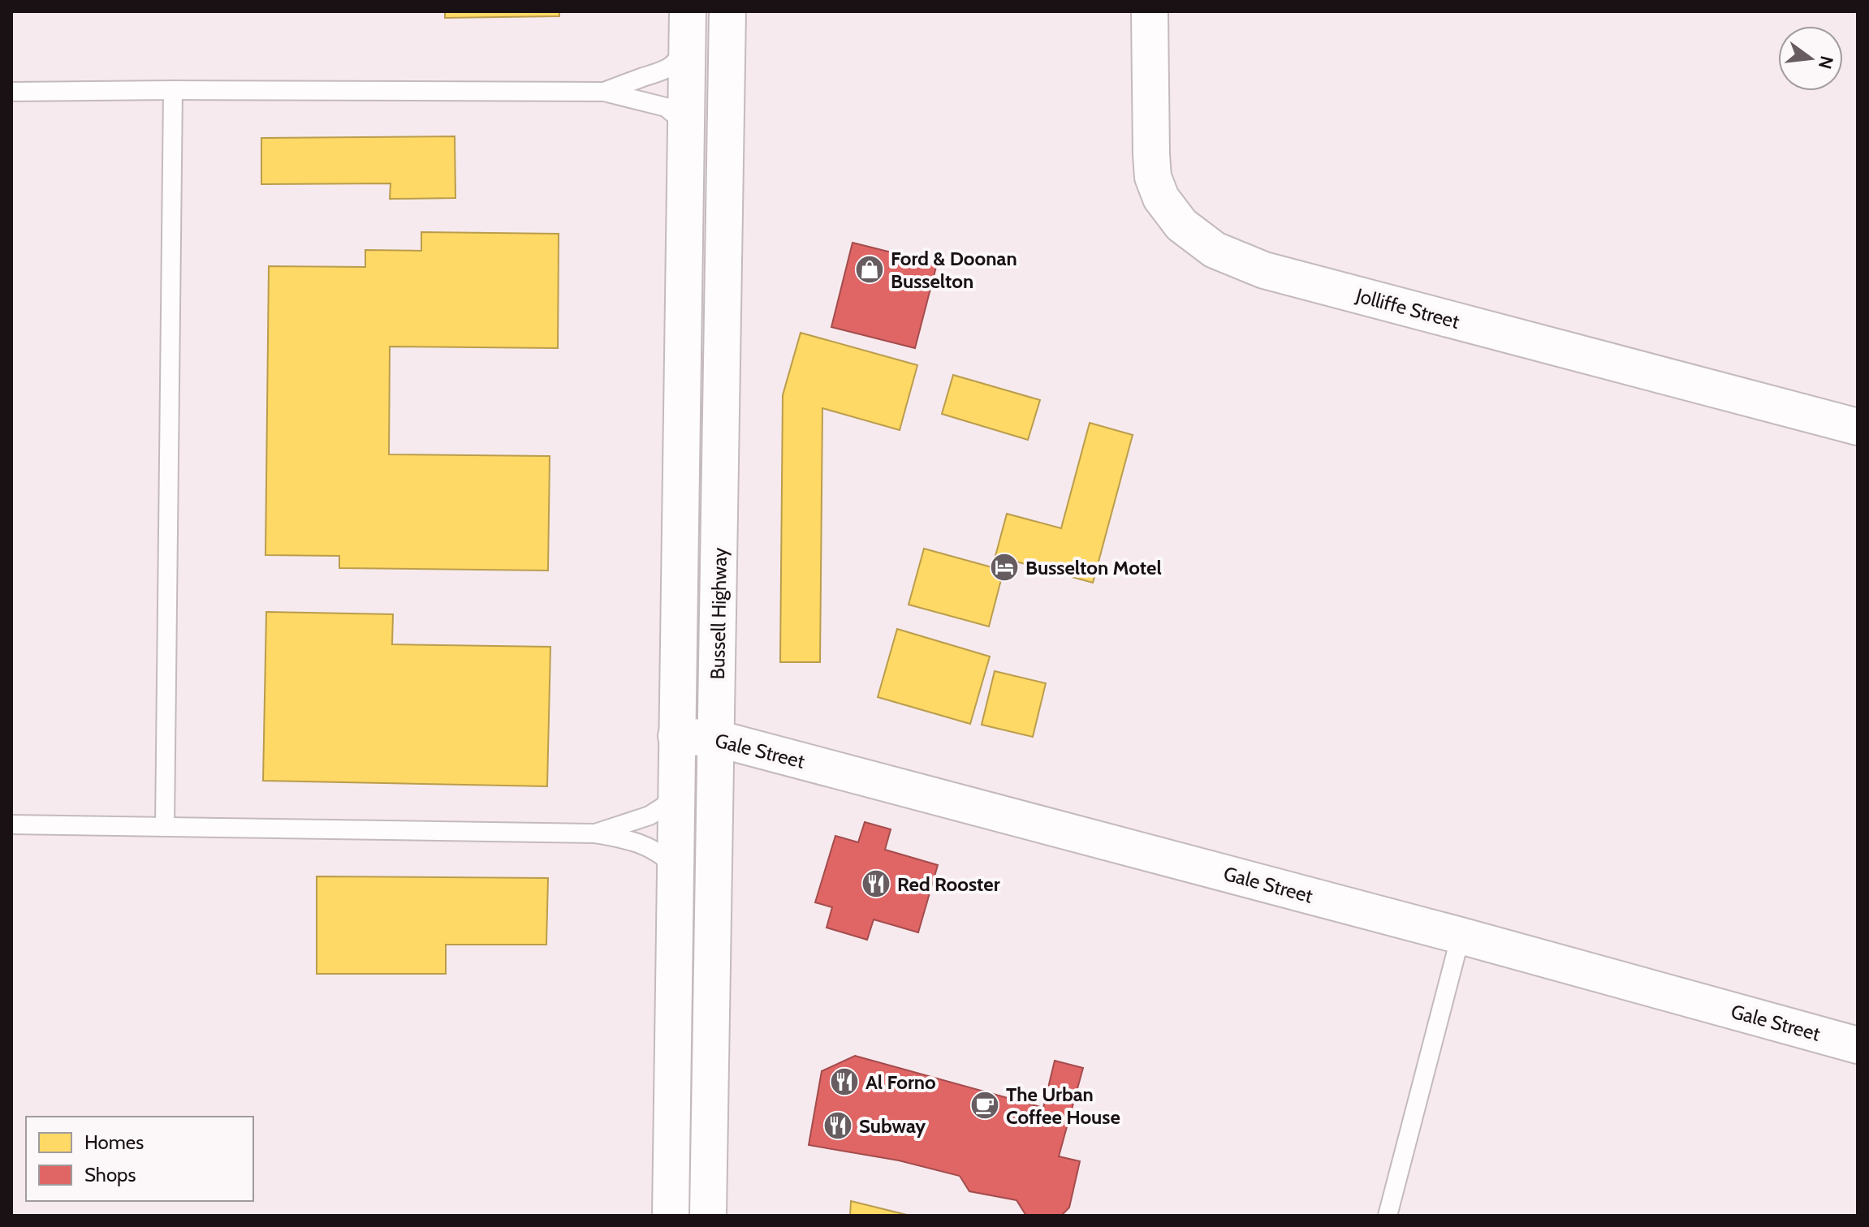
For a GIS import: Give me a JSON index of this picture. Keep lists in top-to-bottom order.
{
  "streets": {
    "main road": ["Jolliffe Street", "Bussell Highway", "Gale Street"]
  },
  "crossings": [
    ["Bussell Highway", "Gale Street"]
  ],
  "places": {
    "shop": ["Ford & Doonan Busselton"],
    "hotel": ["Busselton Motel"],
    "restaurant": ["Red Rooster", "Al Forno", "Subway"],
    "cafe": ["The Urban Coffee House"]
  },
  "legend": ["Homes", "Shops"],
  "north": "right"
}
